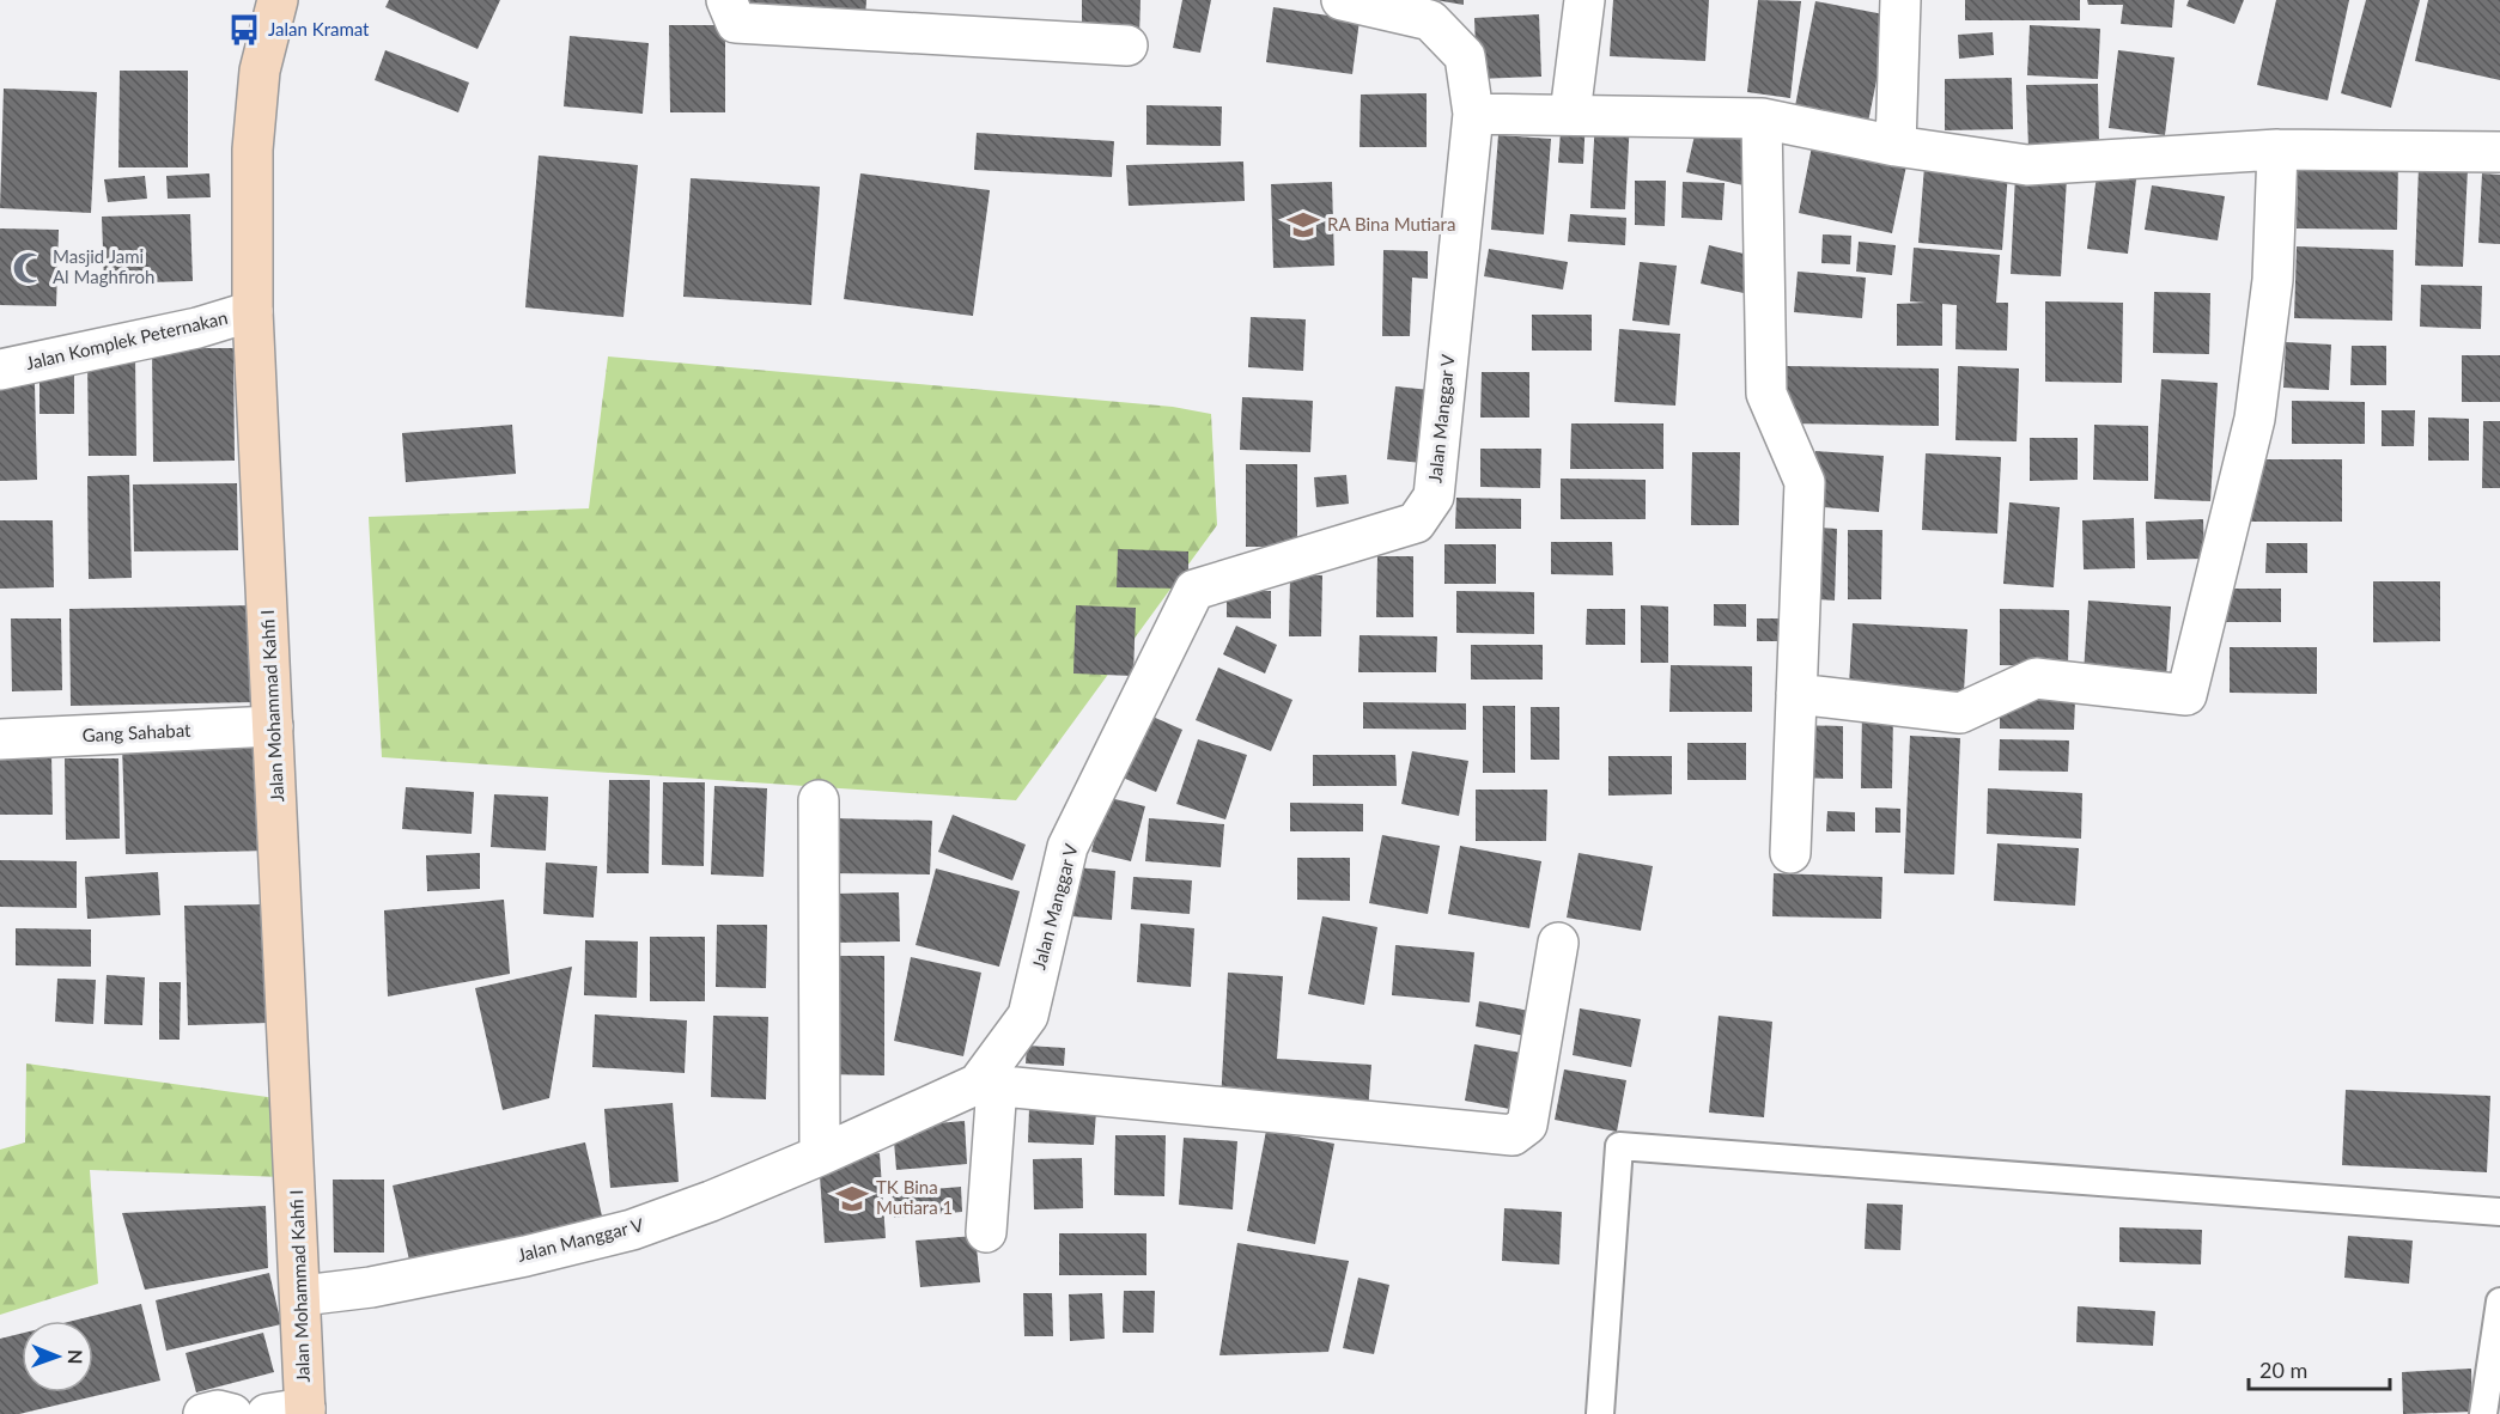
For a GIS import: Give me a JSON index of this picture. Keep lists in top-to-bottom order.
{
  "streets": {
    "main road": ["Jalan Mohammad Kahfi I"],
    "street": ["Jalan Komplek Peternakan", "Jalan Manggar V", "Gang Sahabat"]
  },
  "crossings": [
    ["Jalan Komplek Peternakan", "Jalan Mohammad Kahfi I"],
    ["Jalan Manggar V", "Jalan Mohammad Kahfi I"],
    ["Jalan Mohammad Kahfi I", "Gang Sahabat"]
  ],
  "places": {
    "bus stop": ["Jalan Kramat"],
    "school or university": ["RA Bina Mutiara", "TK Bina Mutiara 1"],
    "mosque": ["Masjid Jami Al Maghfiroh"]
  },
  "scale_bar": "20 m",
  "north": "right"
}
